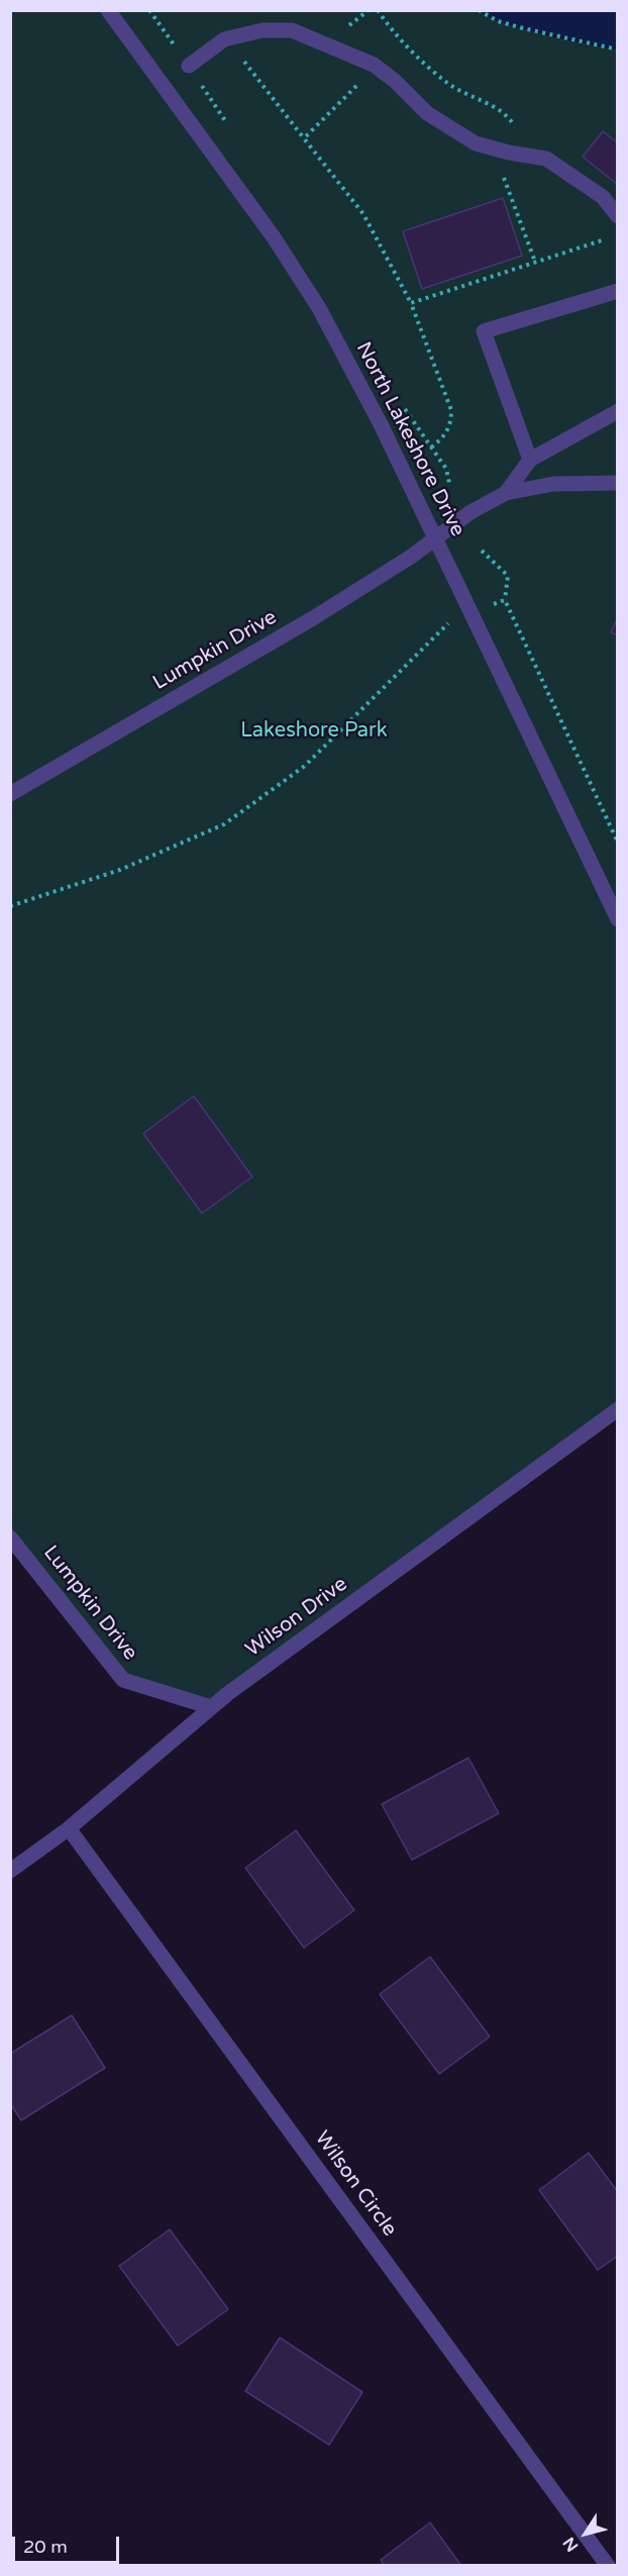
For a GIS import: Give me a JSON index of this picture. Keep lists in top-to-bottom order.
{
  "streets": {
    "street": [
      "North Lakeshore Drive",
      "Lumpkin Drive",
      "Wilson Drive",
      "Wilson Circle"
    ]
  },
  "crossings": [
    ["North Lakeshore Drive", "Lumpkin Drive"],
    ["Lumpkin Drive", "Wilson Drive"],
    ["Wilson Drive", "Wilson Circle"]
  ],
  "parks": ["Lakeshore Park"],
  "scale_bar": "20 m",
  "north": "bottom left"
}
